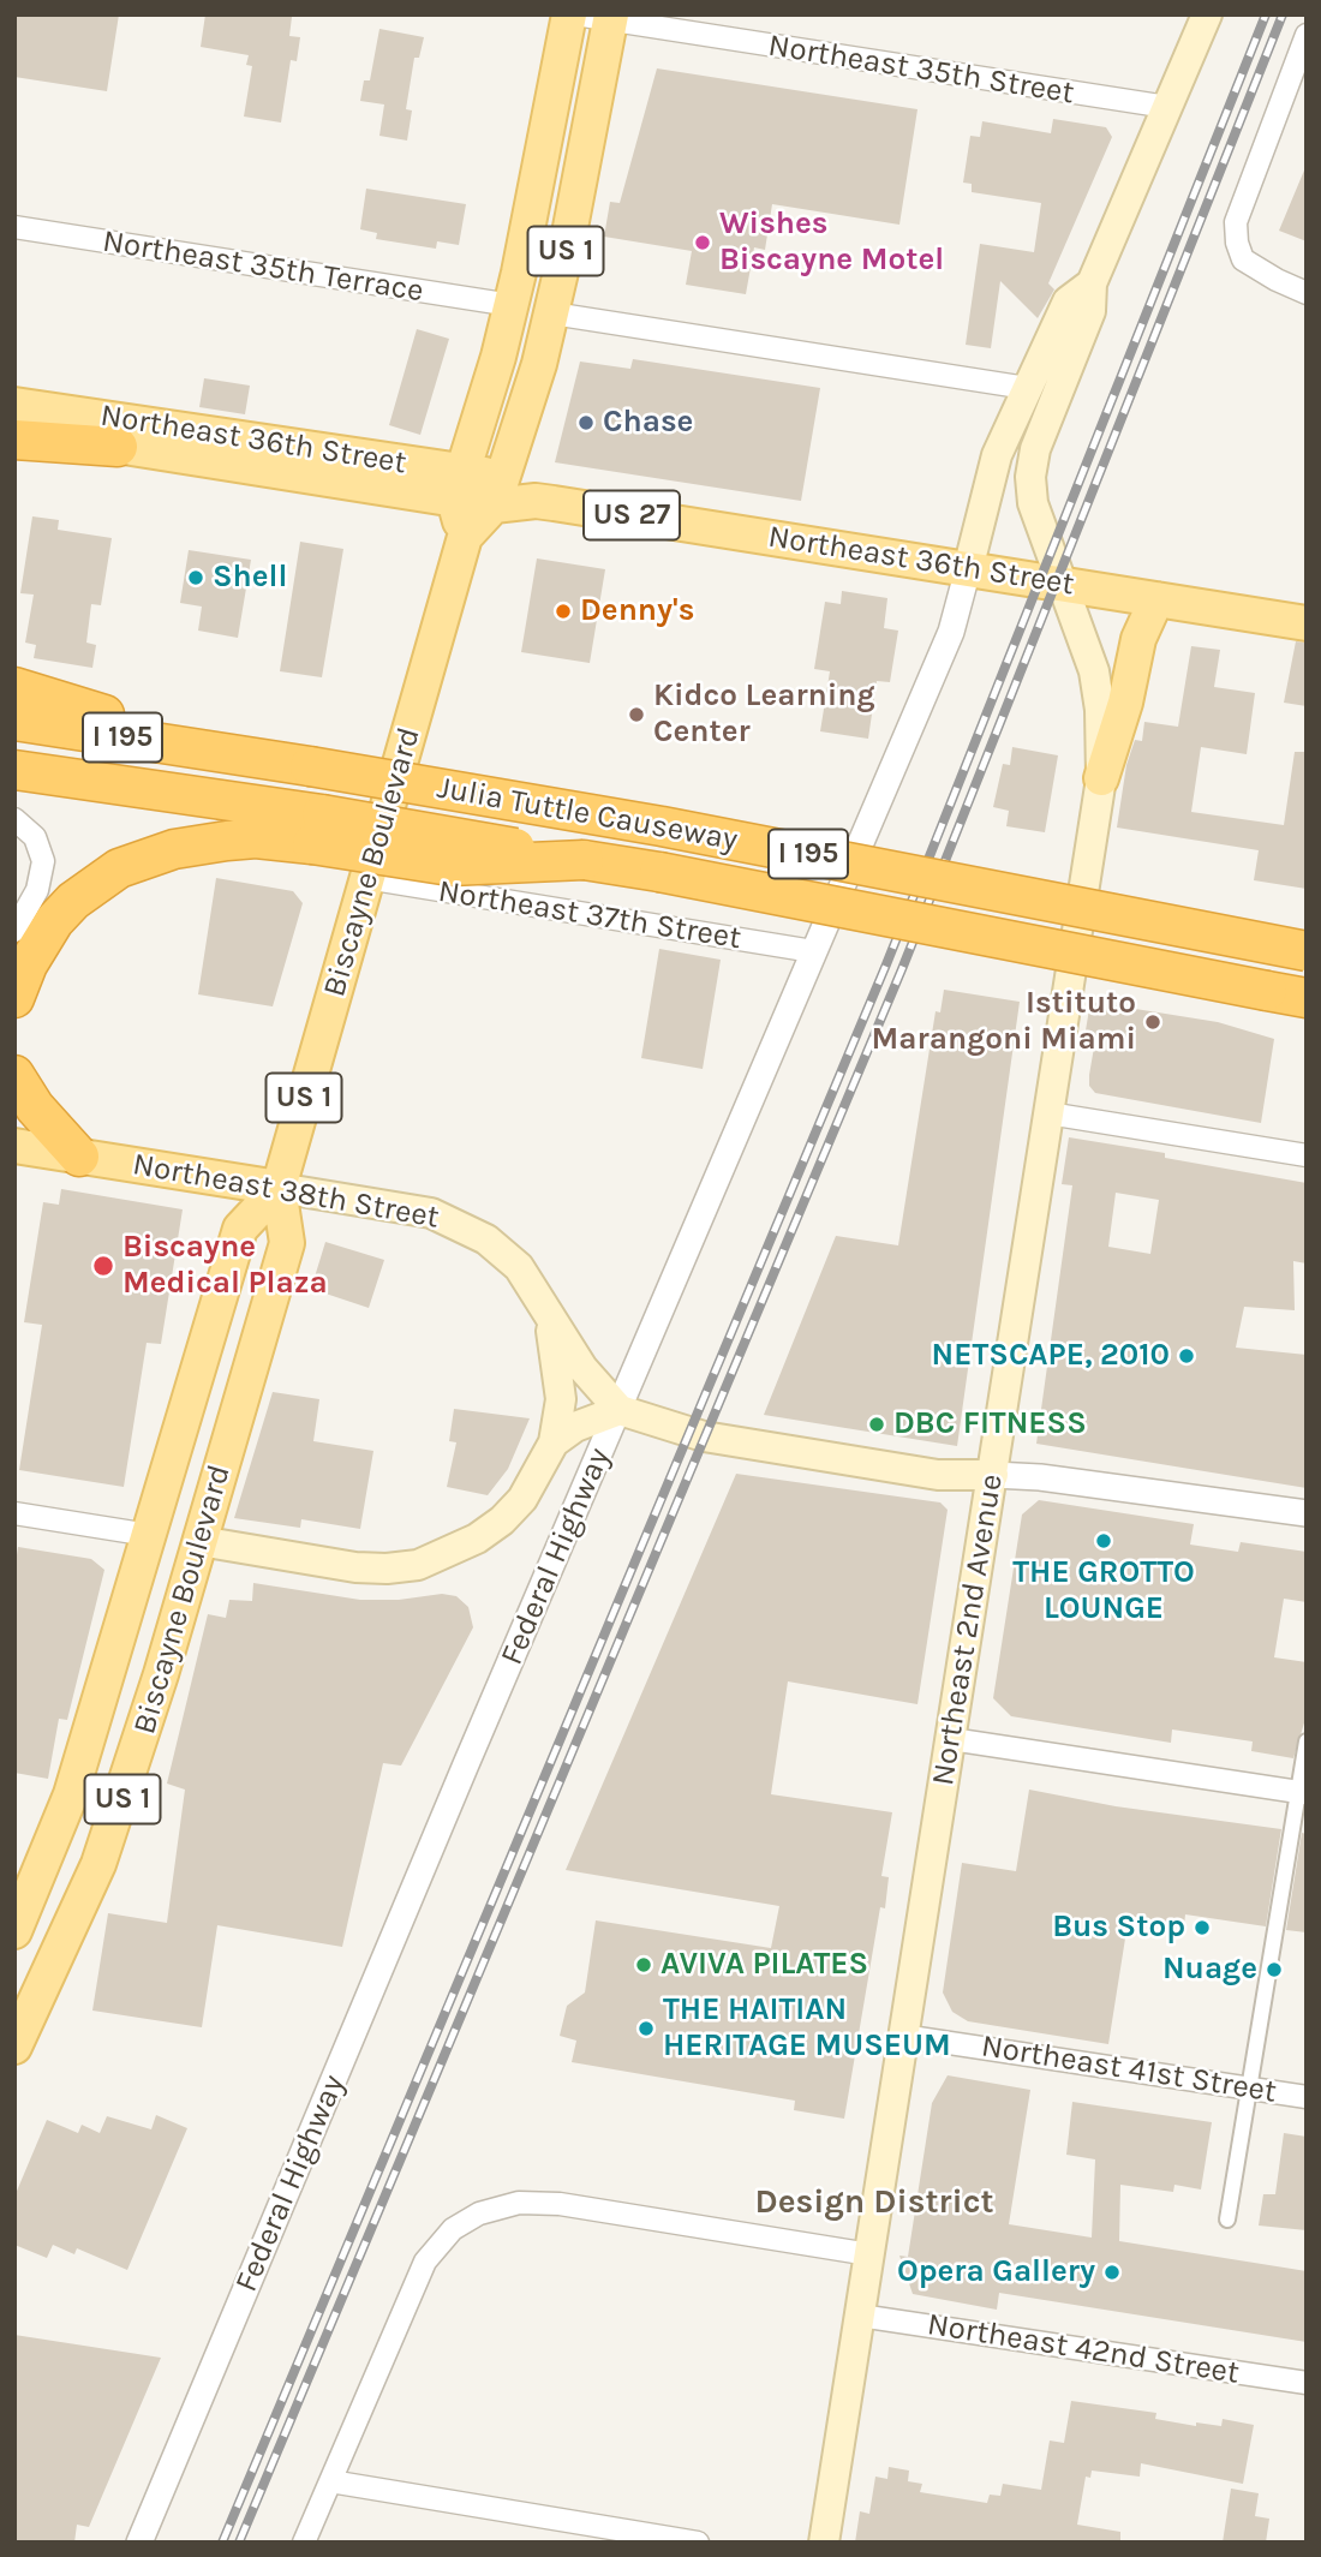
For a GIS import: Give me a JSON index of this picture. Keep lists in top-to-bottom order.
{
  "streets": {
    "highway": ["I 195", "Julia Tuttle Causeway"],
    "main road": [
      "US 1",
      "Northeast 36th Street",
      "US 27",
      "Biscayne Boulevard",
      "Northeast 38th Street",
      "Northeast 2nd Avenue"
    ],
    "street": [
      "Northeast 35th Street",
      "Northeast 35th Terrace",
      "Northeast 37th Street",
      "Federal Highway",
      "Northeast 41st Street",
      "Northeast 42nd Street"
    ]
  },
  "crossings": [
    ["Northeast 35th Street", "US 1"],
    ["Northeast 35th Street", "Biscayne Boulevard"],
    ["Northeast 35th Street", "Northeast 2nd Avenue"],
    ["US 1", "Northeast 35th Terrace"],
    ["US 1", "Northeast 36th Street"],
    ["Northeast 36th Street", "Biscayne Boulevard"],
    ["Northeast 36th Street", "Federal Highway"],
    ["Northeast 36th Street", "Northeast 2nd Avenue"],
    ["Biscayne Boulevard", "Northeast 37th Street"],
    ["Biscayne Boulevard", "Northeast 38th Street"],
    ["Northeast 37th Street", "Federal Highway"],
    ["Northeast 38th Street", "Federal Highway"],
    ["Federal Highway", "Northeast 2nd Avenue"],
    ["Northeast 2nd Avenue", "Northeast 41st Street"],
    ["Northeast 2nd Avenue", "Northeast 42nd Street"]
  ],
  "districts": ["Design District"],
  "places": [
    "Wishes Biscayne Motel",
    "Chase",
    "Shell",
    "Denny's",
    "Kidco Learning Center",
    "Istituto Marangoni Miami",
    "Biscayne Medical Plaza",
    "NETSCAPE, 2010",
    "DBC FITNESS",
    "THE GROTTO LOUNGE",
    "Bus Stop",
    "AVIVA PILATES",
    "Nuage",
    "THE HAITIAN HERITAGE MUSEUM",
    "Opera Gallery"
  ]
}
